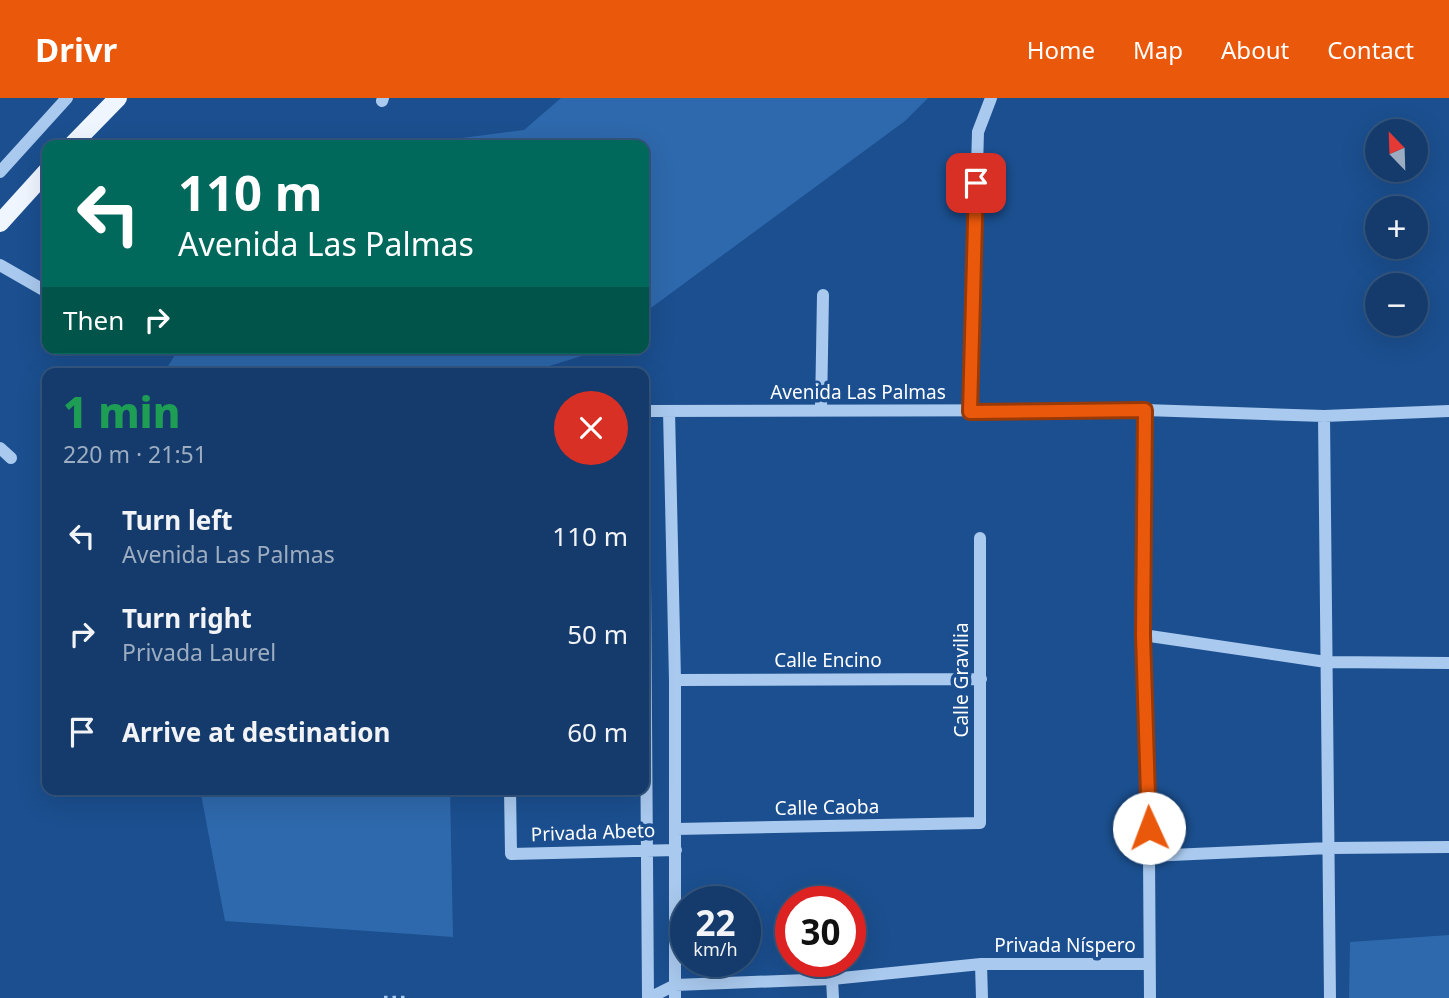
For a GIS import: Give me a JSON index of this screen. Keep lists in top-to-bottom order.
{
  "streets": {
    "street": [
      "Avenida Las Palmas",
      "Calle Encino",
      "Calle Gravilia",
      "Calle Caoba",
      "Privada Abeto",
      "Privada Níspero"
    ]
  },
  "crossings": [
    ["Calle Encino", "Calle Gravilia"],
    ["Calle Gravilia", "Calle Caoba"]
  ],
  "north": "top left",
  "page": {
    "header": "Drivr",
    "nav": [
      "Home",
      "Map",
      "About",
      "Contact"
    ],
    "map_buttons": ["+", "−"],
    "turn": ["110 m", "Avenida Las Palmas"],
    "then": "Then",
    "heading": ["1 min", "220 m · 21:51"],
    "list": [
      {
        "name": "Turn left",
        "note": "Avenida Las Palmas",
        "value": "110 m"
      },
      {
        "name": "Turn right",
        "note": "Privada Laurel",
        "value": "50 m"
      },
      {
        "name": "Arrive at destination",
        "value": "60 m"
      }
    ],
    "speed": "22 km/h",
    "limit": "30"
  }
}
